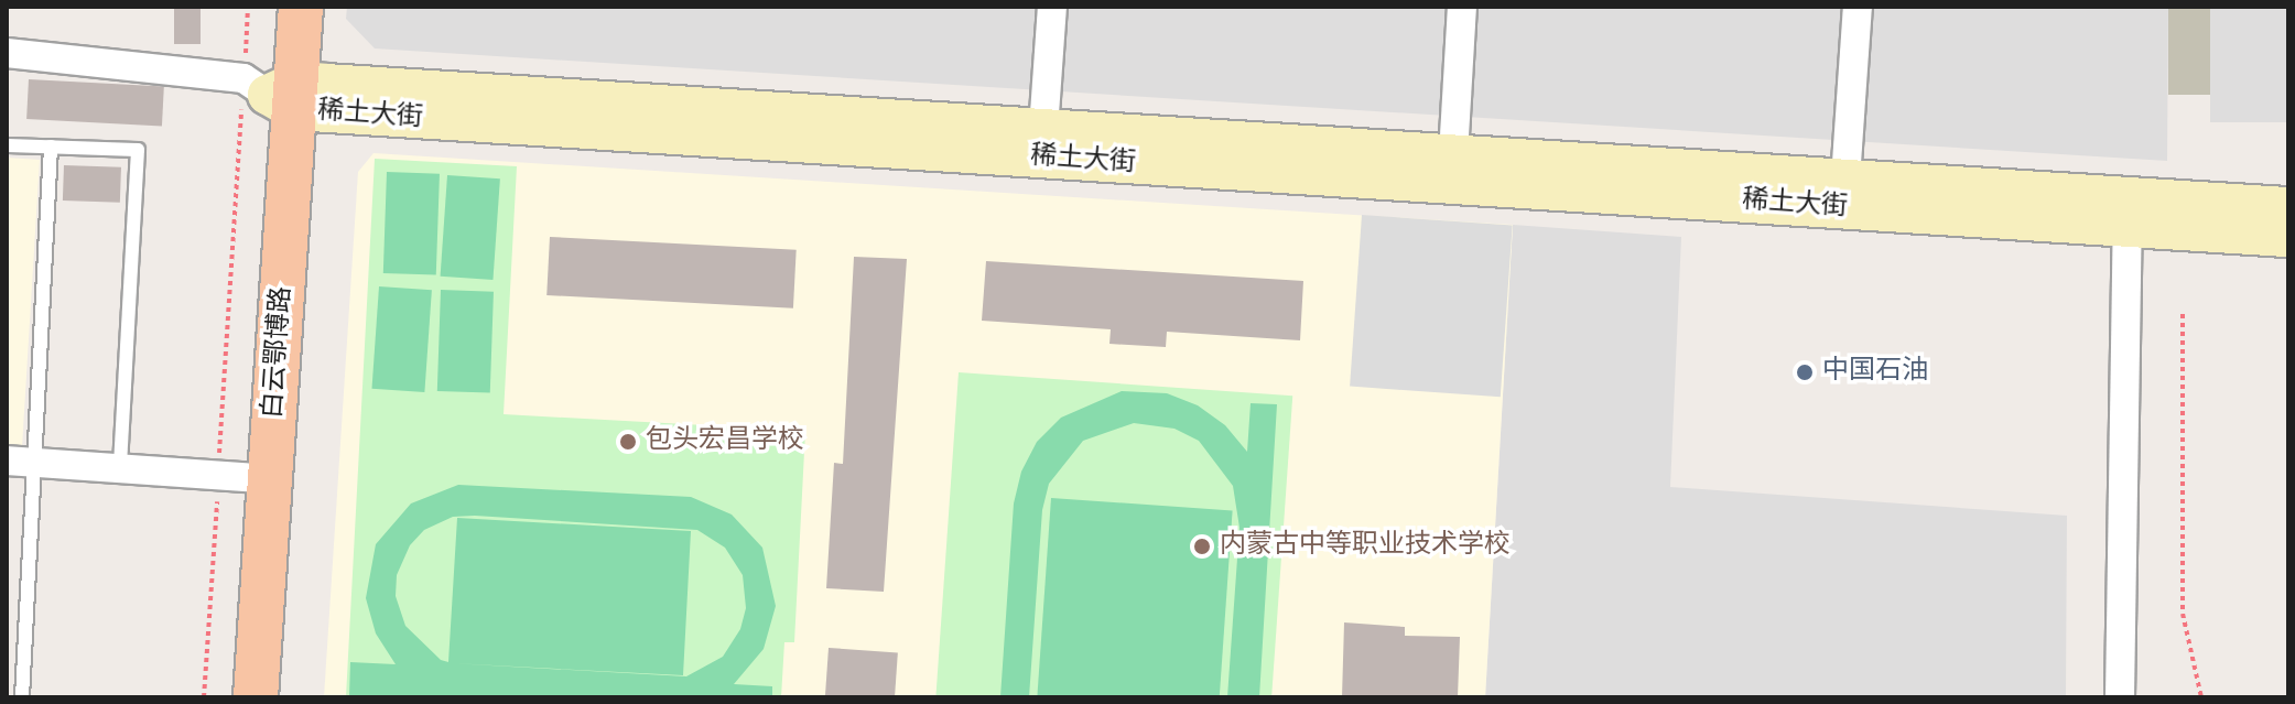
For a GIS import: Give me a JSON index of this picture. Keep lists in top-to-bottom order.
{
  "streets": {
    "main road": ["稀土大街", "白云鄂博路"]
  },
  "crossings": [
    ["稀土大街", "白云鄂博路"]
  ],
  "places": ["中国石油", "包头宏昌学校", "内蒙古中等职业技术学校"]
}
